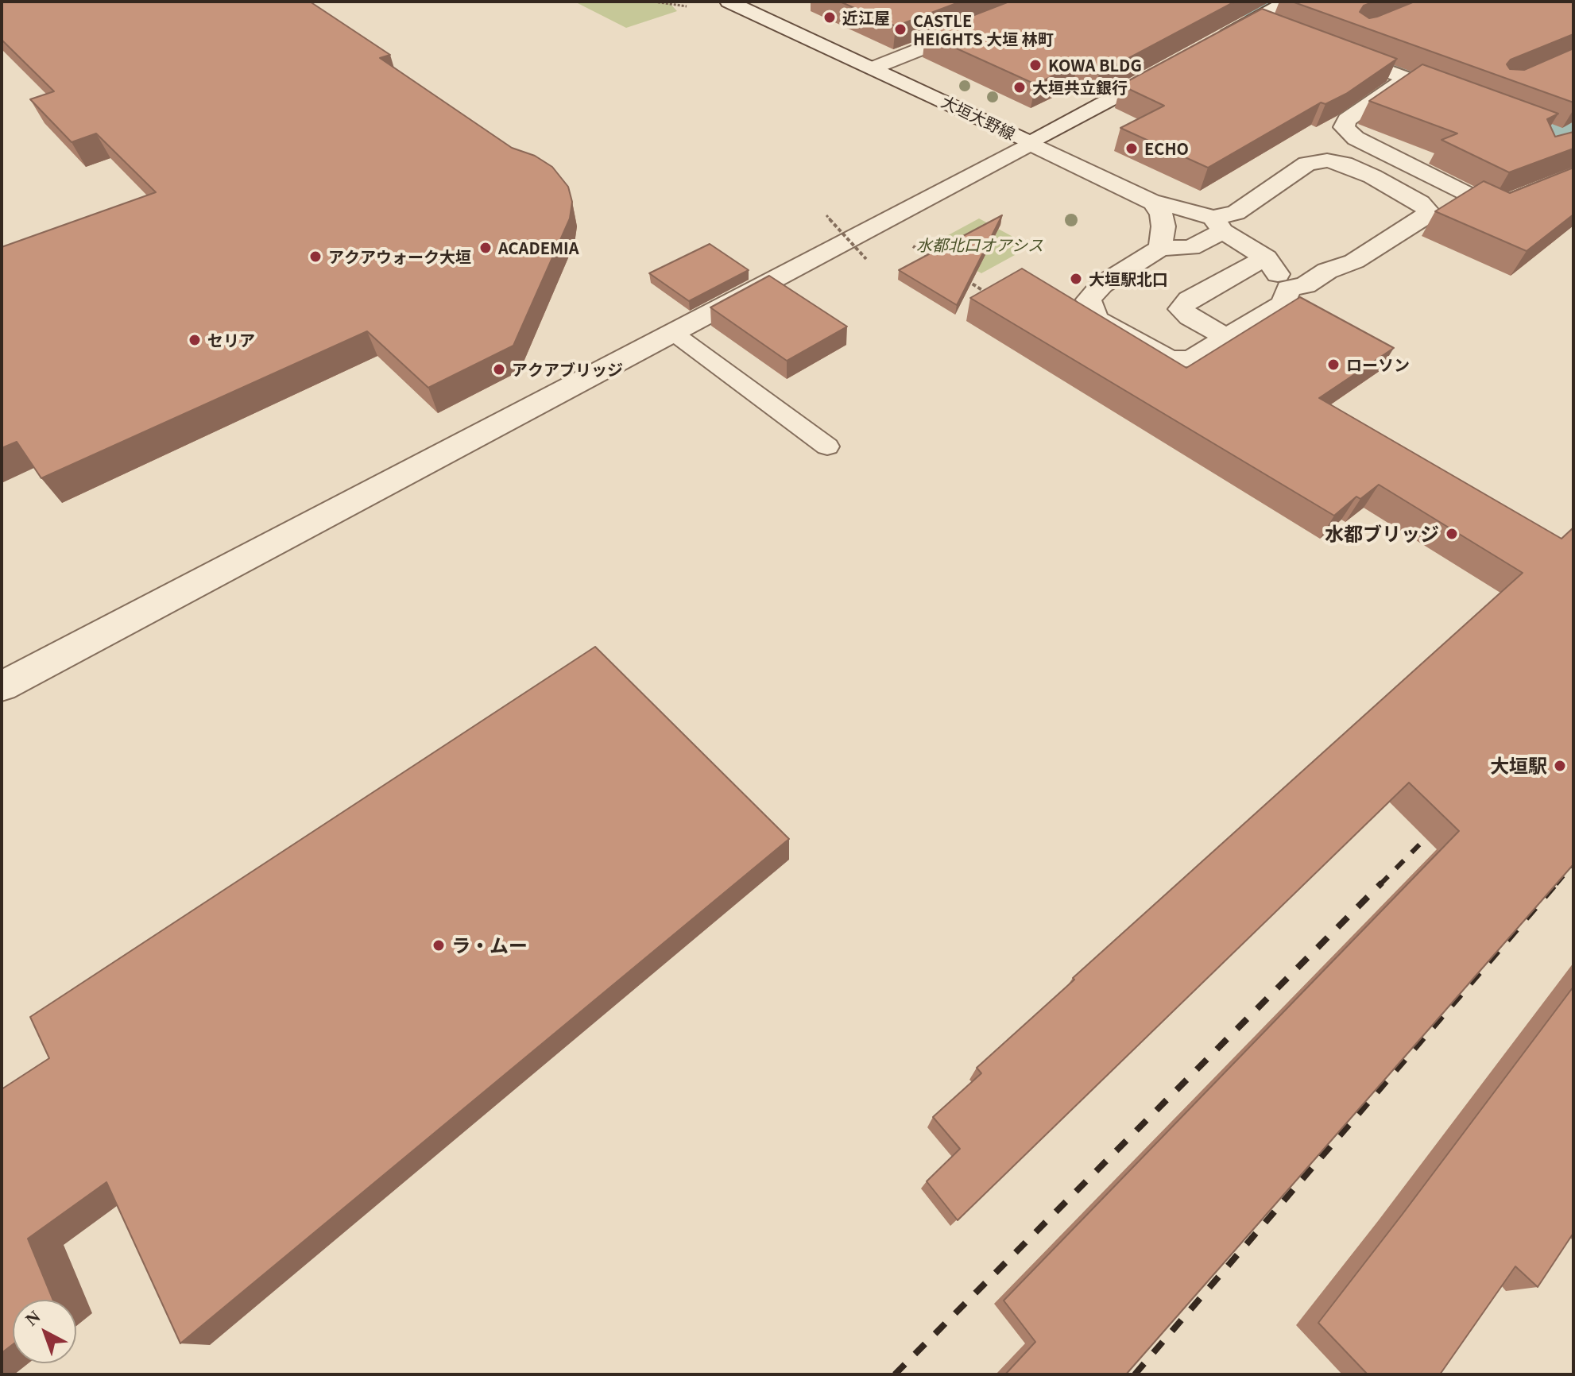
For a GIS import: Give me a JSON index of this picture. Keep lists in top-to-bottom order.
{
  "streets": {
    "street": ["大垣大野線"]
  },
  "parks": ["水都北口オアシス"],
  "places": [
    "近江屋",
    "CASTLE HEIGHTS 大垣 林町",
    "KOWA BLDG",
    "大垣共立銀行",
    "ECHO",
    "ACADEMIA",
    "アクアウォーク大垣",
    "大垣駅北口",
    "セリア",
    "ローソン",
    "アクアブリッジ",
    "水都ブリッジ",
    "大垣駅",
    "ラ・ムー"
  ],
  "north": "top left"
}
